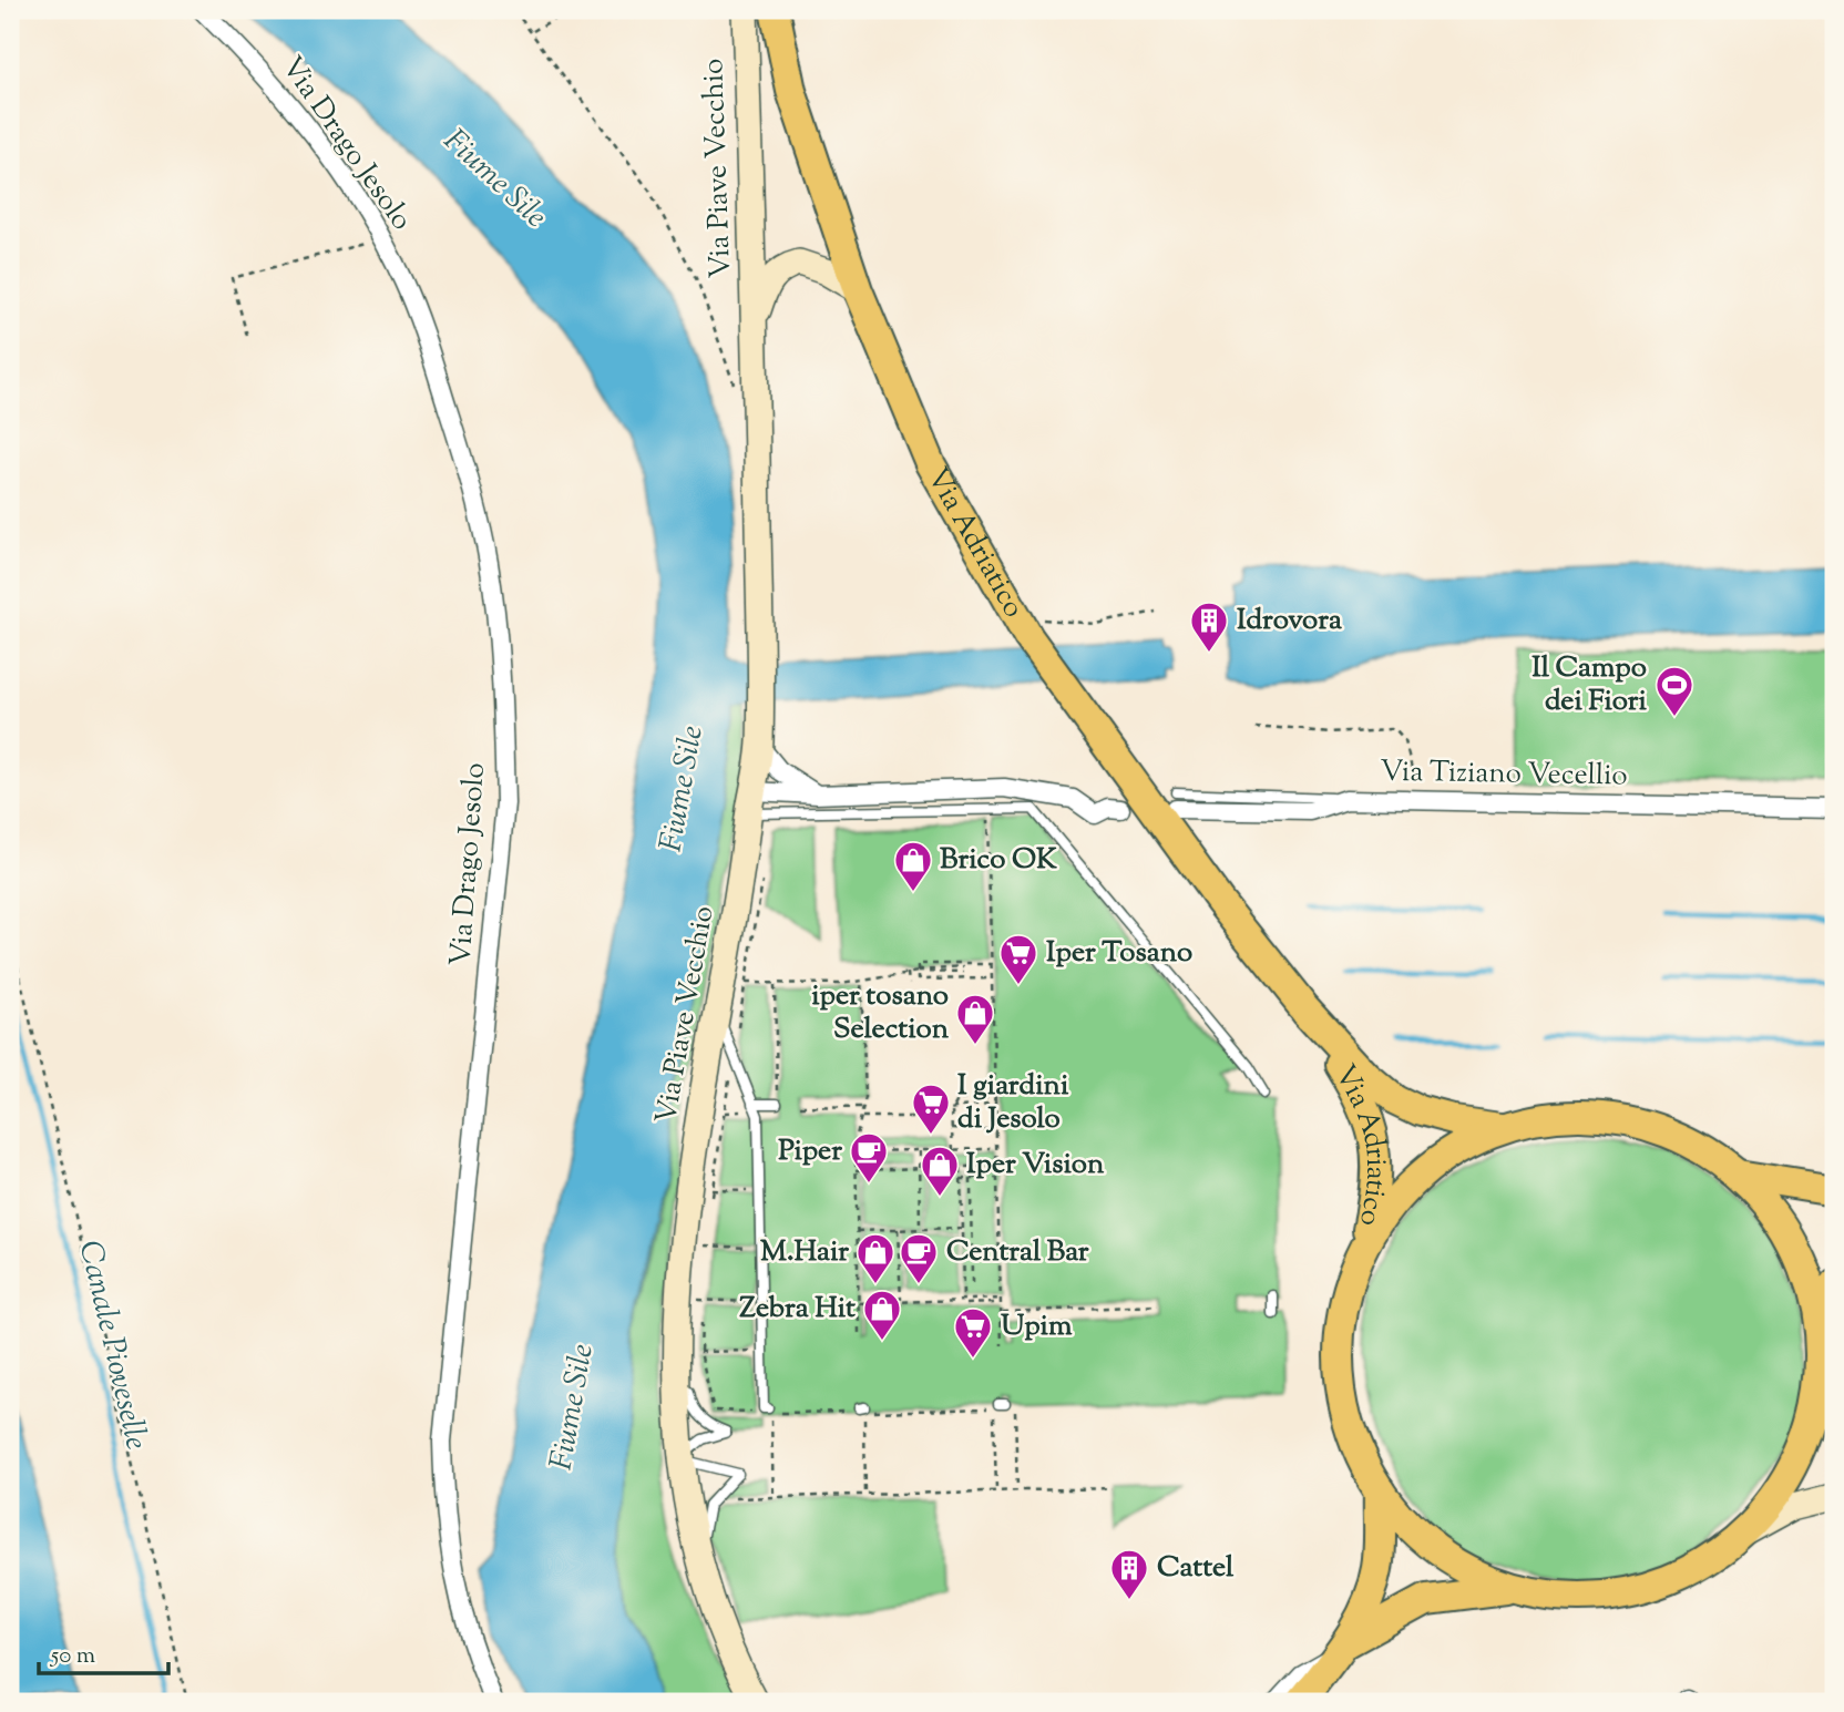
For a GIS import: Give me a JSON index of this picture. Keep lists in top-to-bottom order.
{
  "streets": {
    "main road": ["Via Adriatico"],
    "street": ["Via Drago Jesolo", "Via Piave Vecchio", "Via Tiziano Vecellio"]
  },
  "crossings": [
    ["Via Piave Vecchio", "Via Adriatico"]
  ],
  "water": ["Fiume Sile", "Canale Pioveselle"],
  "places": {
    "building": ["Idrovora", "Cattel"],
    "sports": ["Il Campo dei Fiori"],
    "shop": [
      "Brico OK",
      "iper tosano Selection",
      "Iper Vision",
      "M.Hair",
      "Zebra Hit"
    ],
    "supermarket": ["Iper Tosano", "I giardini di Jesolo", "Upim"],
    "cafe": ["Piper", "Central Bar"]
  },
  "scale_bar": "50 m"
}
